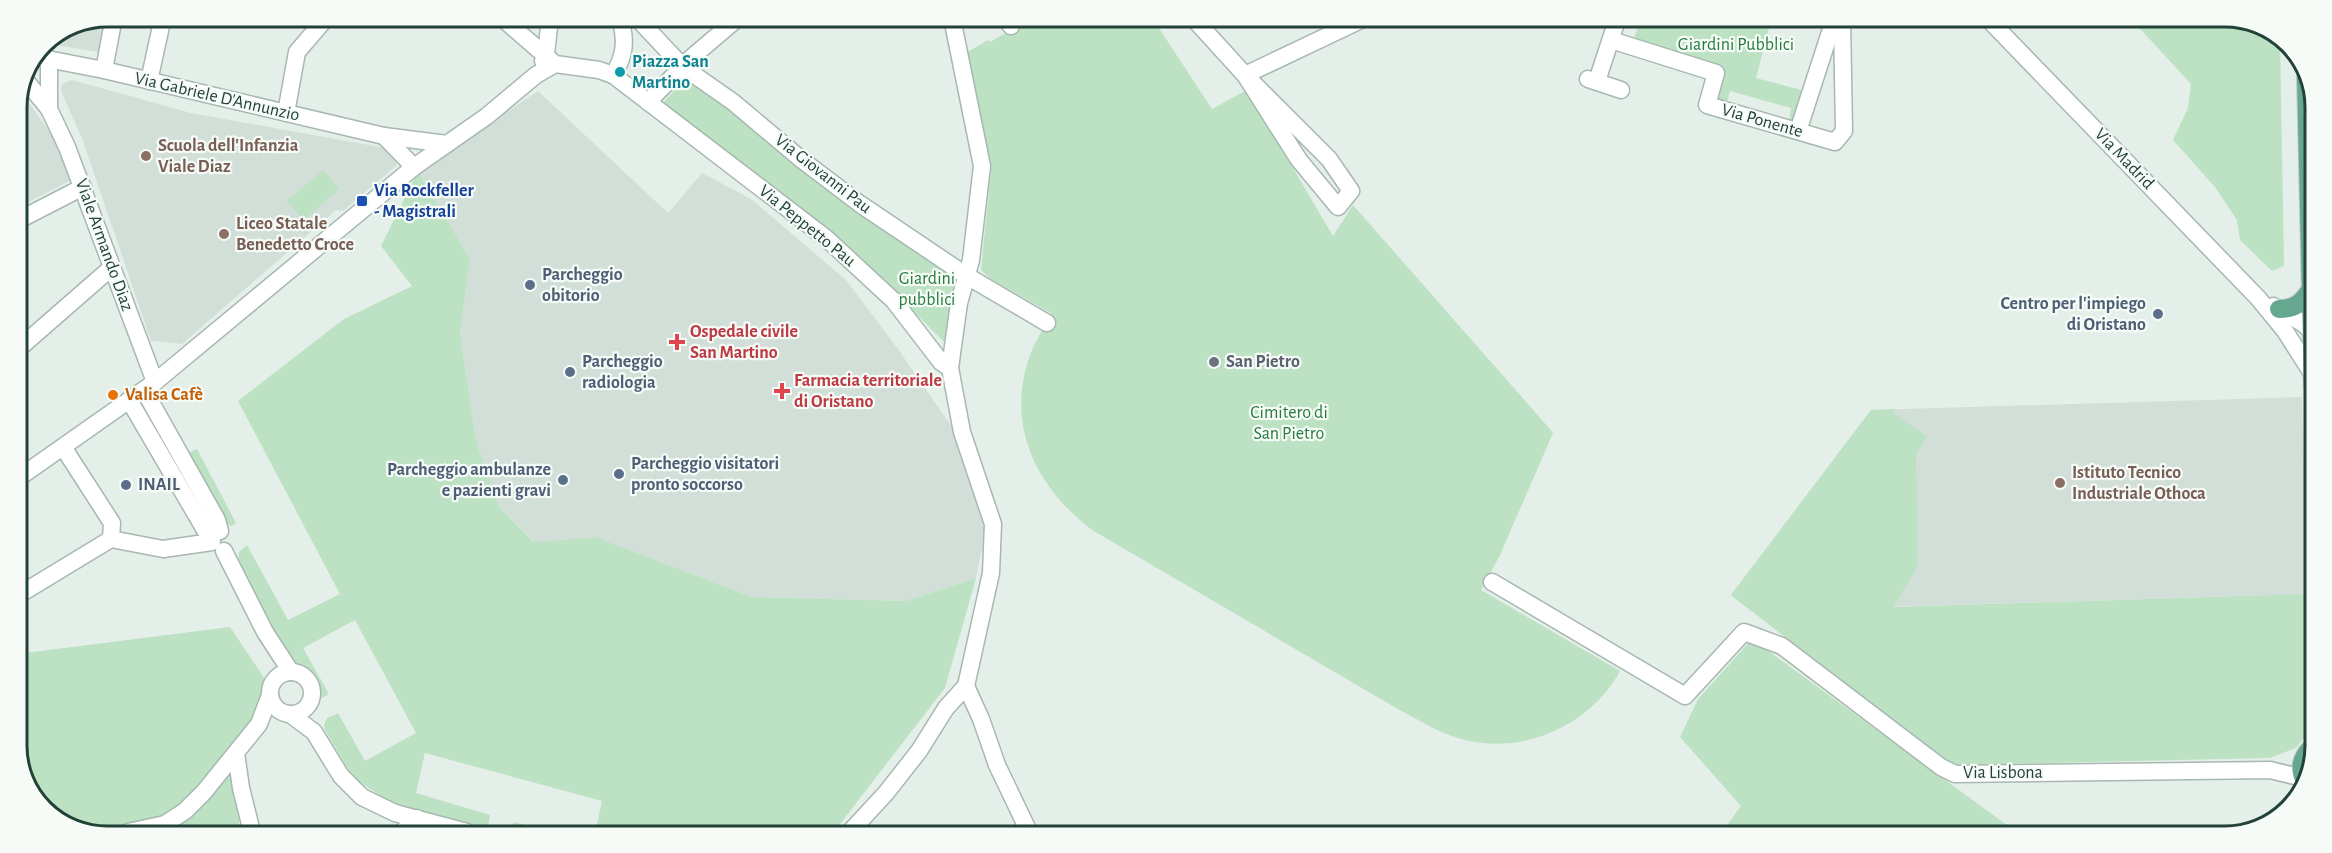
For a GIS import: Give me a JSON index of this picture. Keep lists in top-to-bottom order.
{
  "streets": {
    "street": [
      "Via Gabriele D'Annunzio",
      "Via Ponente",
      "Via Madrid",
      "Via Giovanni Pau",
      "Via Peppetto Pau",
      "Viale Armando Diaz",
      "Via Lisbona"
    ]
  },
  "crossings": [
    ["Via Gabriele D'Annunzio", "Viale Armando Diaz"]
  ],
  "parks": ["Giardini Pubblici", "Giardini pubblici", "Cimitero di San Pietro"],
  "places": {
    "other": [
      "Piazza San Martino",
      "Scuola dell'Infanzia Viale Diaz",
      "Liceo Statale Benedetto Croce",
      "Parcheggio obitorio",
      "Centro per l'impiego di Oristano",
      "San Pietro",
      "Parcheggio radiologia",
      "Valisa Cafè",
      "Parcheggio visitatori pronto soccorso",
      "Parcheggio ambulanze e pazienti gravi",
      "Istituto Tecnico Industriale Othoca",
      "INAIL"
    ],
    "transit": ["Via Rockfeller - Magistrali"],
    "health": ["Ospedale civile San Martino", "Farmacia territoriale di Oristano"]
  }
}
